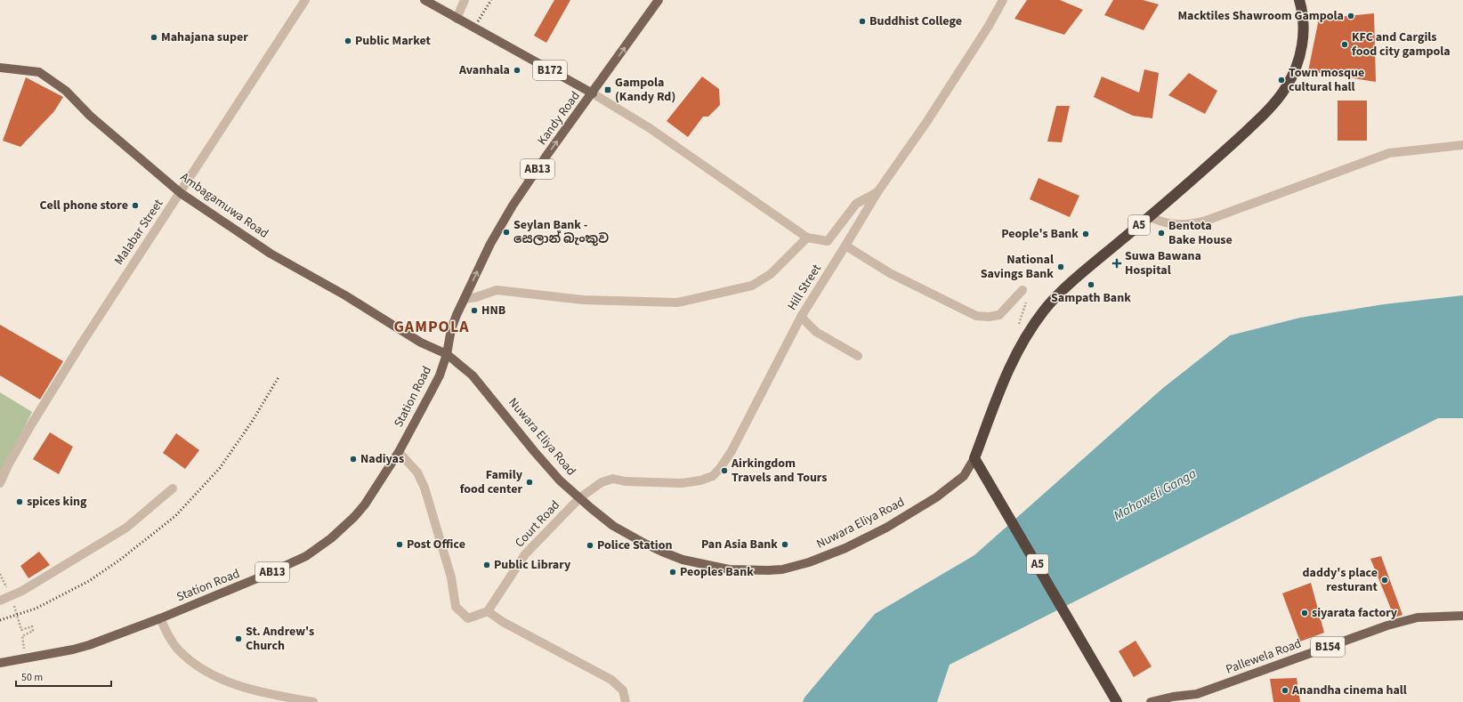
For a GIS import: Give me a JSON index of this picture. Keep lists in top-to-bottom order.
{
  "streets": {
    "highway": ["A5"],
    "main road": [
      "B172",
      "Kandy Road",
      "AB13",
      "Ambagamuwa Road",
      "Station Road",
      "Nuwara Eliya Road",
      "B154",
      "Pallewela Road"
    ],
    "street": ["Malabar Street", "Hill Street", "Court Road"]
  },
  "crossings": [
    ["B172", "Kandy Road"],
    ["Kandy Road", "Ambagamuwa Road"],
    ["Kandy Road", "Station Road"],
    ["Kandy Road", "Nuwara Eliya Road"],
    ["Ambagamuwa Road", "Malabar Street"],
    ["Ambagamuwa Road", "Station Road"],
    ["Ambagamuwa Road", "Nuwara Eliya Road"],
    ["A5", "Nuwara Eliya Road"],
    ["Hill Street", "Nuwara Eliya Road"],
    ["Hill Street", "Court Road"],
    ["Station Road", "Nuwara Eliya Road"],
    ["Nuwara Eliya Road", "Court Road"]
  ],
  "one_way": ["Kandy Road"],
  "districts": ["GAMPOLA"],
  "water": ["Mahaweli Ganga"],
  "places": {
    "other": [
      "Macktiles Shawroom Gampola",
      "Buddhist College",
      "Mahajana super",
      "Public Market",
      "KFC and Cargils food city gampola",
      "Avanhala",
      "Town mosque cultural hall",
      "Cell phone store",
      "Seylan Bank - සෙලාන් බැංකුව",
      "Bentota Bake House",
      "People's Bank",
      "National Savings Bank",
      "Sampath Bank",
      "HNB",
      "Nadiyas",
      "Airkingdom Travels and Tours",
      "Family food center",
      "spices king",
      "Post Office",
      "Pan Asia Bank",
      "Police Station",
      "Public Library",
      "Peoples Bank",
      "daddy's place resturant",
      "siyarata factory",
      "St. Andrew's Church",
      "Anandha cinema hall"
    ],
    "transit": ["Gampola (Kandy Rd)"],
    "health": ["Suwa Bawana Hospital"]
  },
  "scale_bar": "50 m"
}
